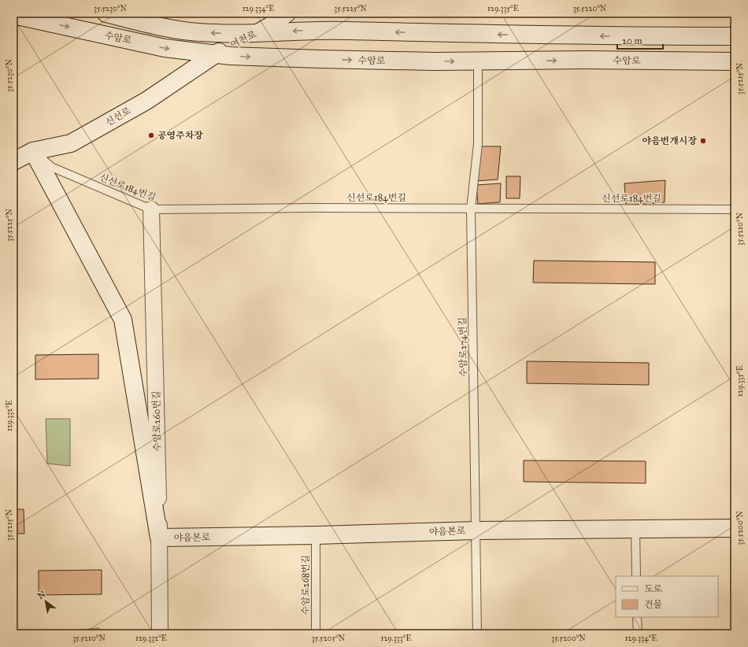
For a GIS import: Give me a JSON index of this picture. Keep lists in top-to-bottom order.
{
  "streets": {
    "main road": [
      "수암로",
      "여천로",
      "신선로",
      "야음본로"
    ],
    "street": ["수암로260번길"],
    "lane": ["신선로184번길", "수암로274번길", "수암로268번길"]
  },
  "crossings": [
    ["수암로", "여천로"],
    ["수암로", "신선로"],
    ["수암로", "수암로274번길"],
    ["여천로", "신선로"],
    ["신선로", "신선로184번길"],
    ["신선로184번길", "수암로274번길"],
    ["신선로184번길", "수암로260번길"],
    ["수암로274번길", "야음본로"],
    ["수암로260번길", "야음본로"],
    ["야음본로", "수암로268번길"]
  ],
  "places": ["공영주차장", "야음번개시장"],
  "legend": ["도로", "건물"],
  "scale_bar": "20 m",
  "north": "top left",
  "coordinates": [
    "35.5230°N",
    "129.334°E",
    "35.5225°N",
    "129.335°E",
    "35.5220°N",
    "35.5215°N",
    "35.5210°N",
    "129.332°E",
    "35.5200°N",
    "35.5205°N",
    "129.333°E"
  ]
}
